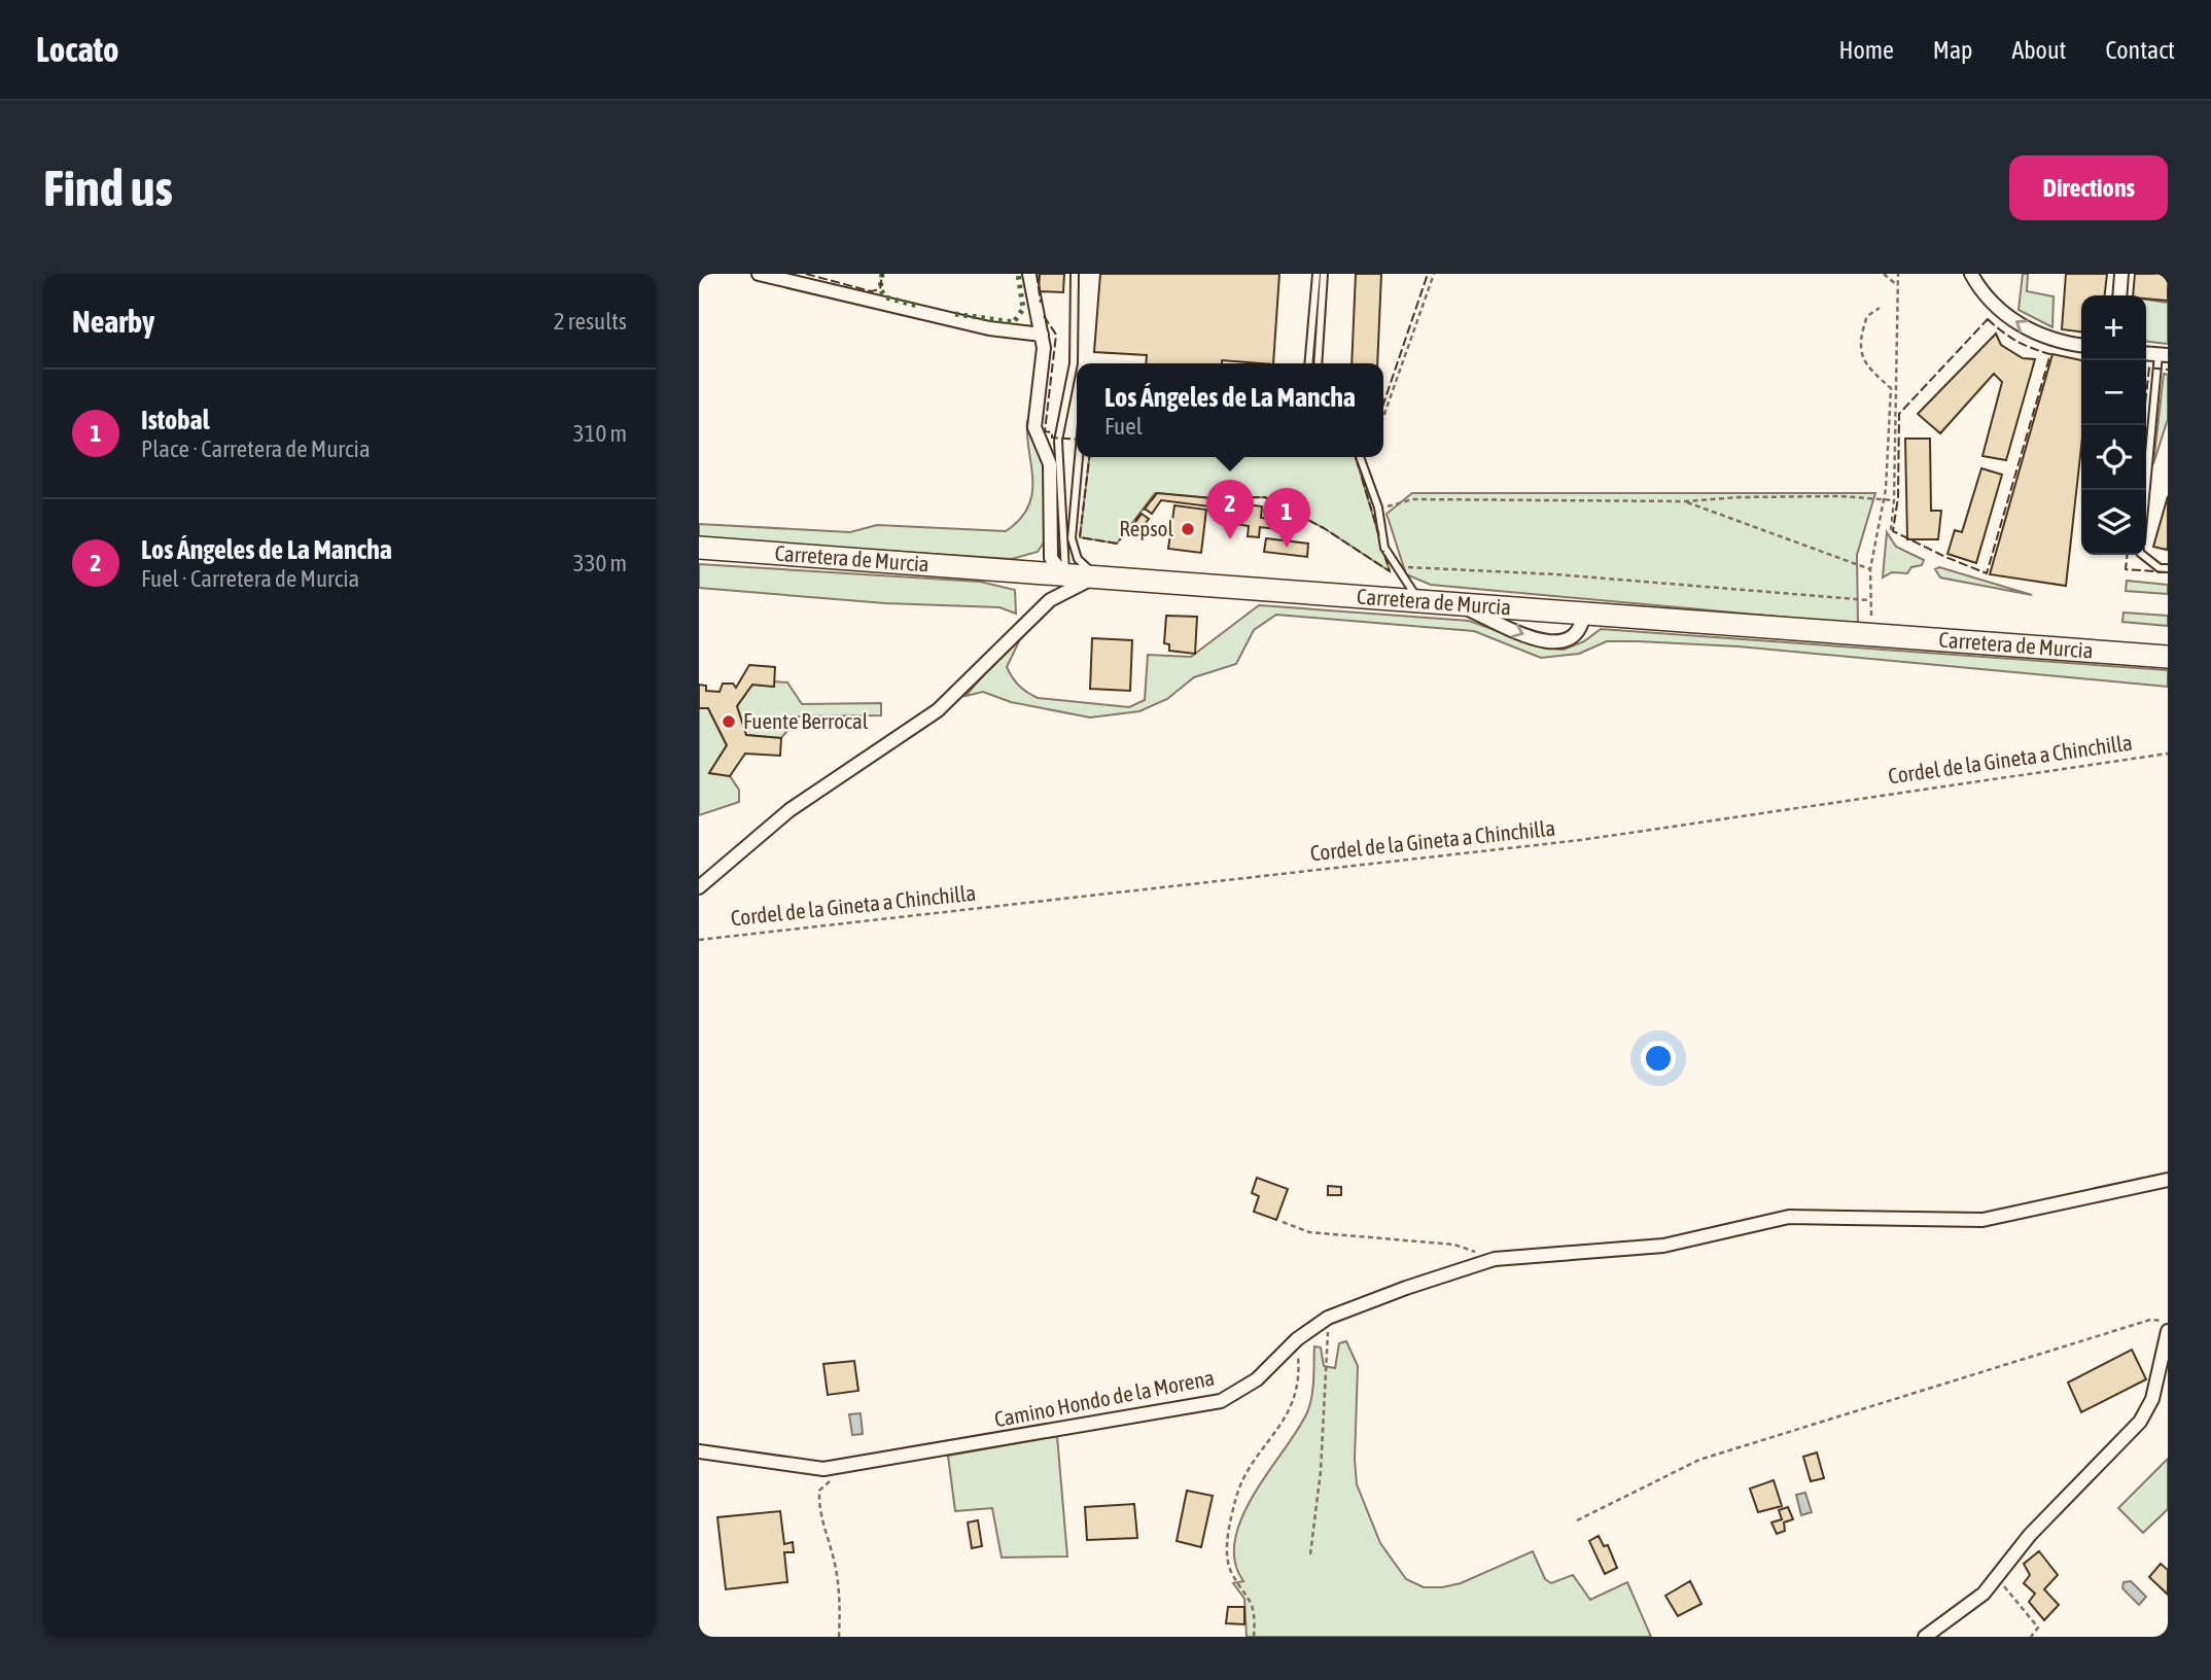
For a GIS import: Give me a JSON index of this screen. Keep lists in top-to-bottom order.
{
  "streets": {
    "highway": ["Carretera de Murcia"],
    "street": ["Camino Hondo de la Morena"],
    "path": ["Cordel de la Gineta a Chinchilla"]
  },
  "places": ["Repsol", "Fuente Berrocal"],
  "page": {
    "header": "Locato",
    "nav": [
      "Home",
      "Map",
      "About",
      "Contact"
    ],
    "buttons": "Directions",
    "title": "Find us",
    "heading": ["Nearby", "2 results"],
    "map_buttons": ["+", "−"],
    "popup": ["Los Ángeles de La Mancha", "Fuel"],
    "list": [
      {
        "mark": "1",
        "name": "Istobal",
        "note": "Place · Carretera de Murcia",
        "value": "310 m"
      },
      {
        "mark": "2",
        "name": "Los Ángeles de La Mancha",
        "note": "Fuel · Carretera de Murcia",
        "value": "330 m"
      }
    ],
    "pins": ["2", "1"]
  }
}
